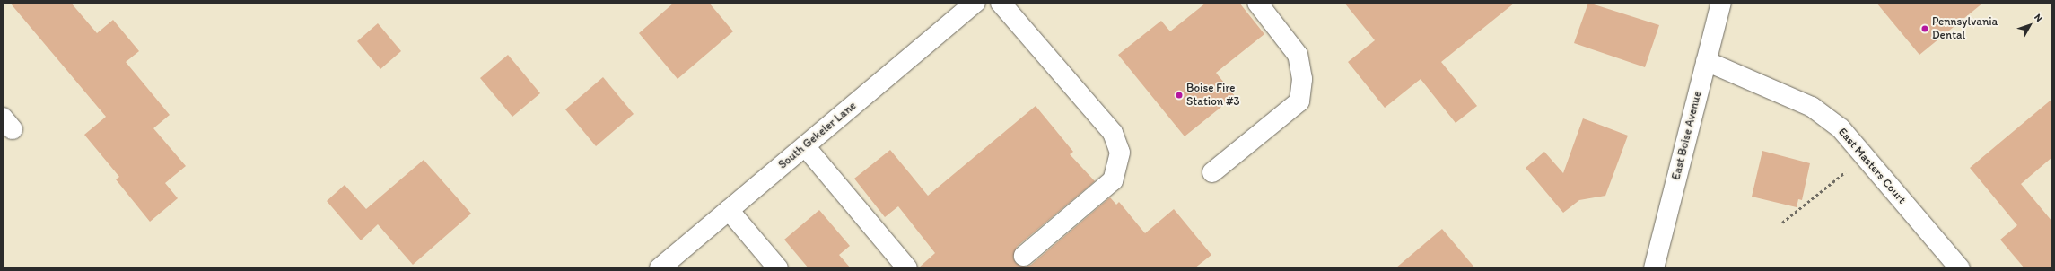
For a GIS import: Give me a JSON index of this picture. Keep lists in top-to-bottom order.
{
  "streets": {
    "street": ["South Gekeler Lane", "East Boise Avenue", "East Masters Court"]
  },
  "crossings": [
    ["East Boise Avenue", "East Masters Court"]
  ],
  "places": ["Pennsylvania Dental", "Boise Fire Station #3"],
  "north": "top right"
}
